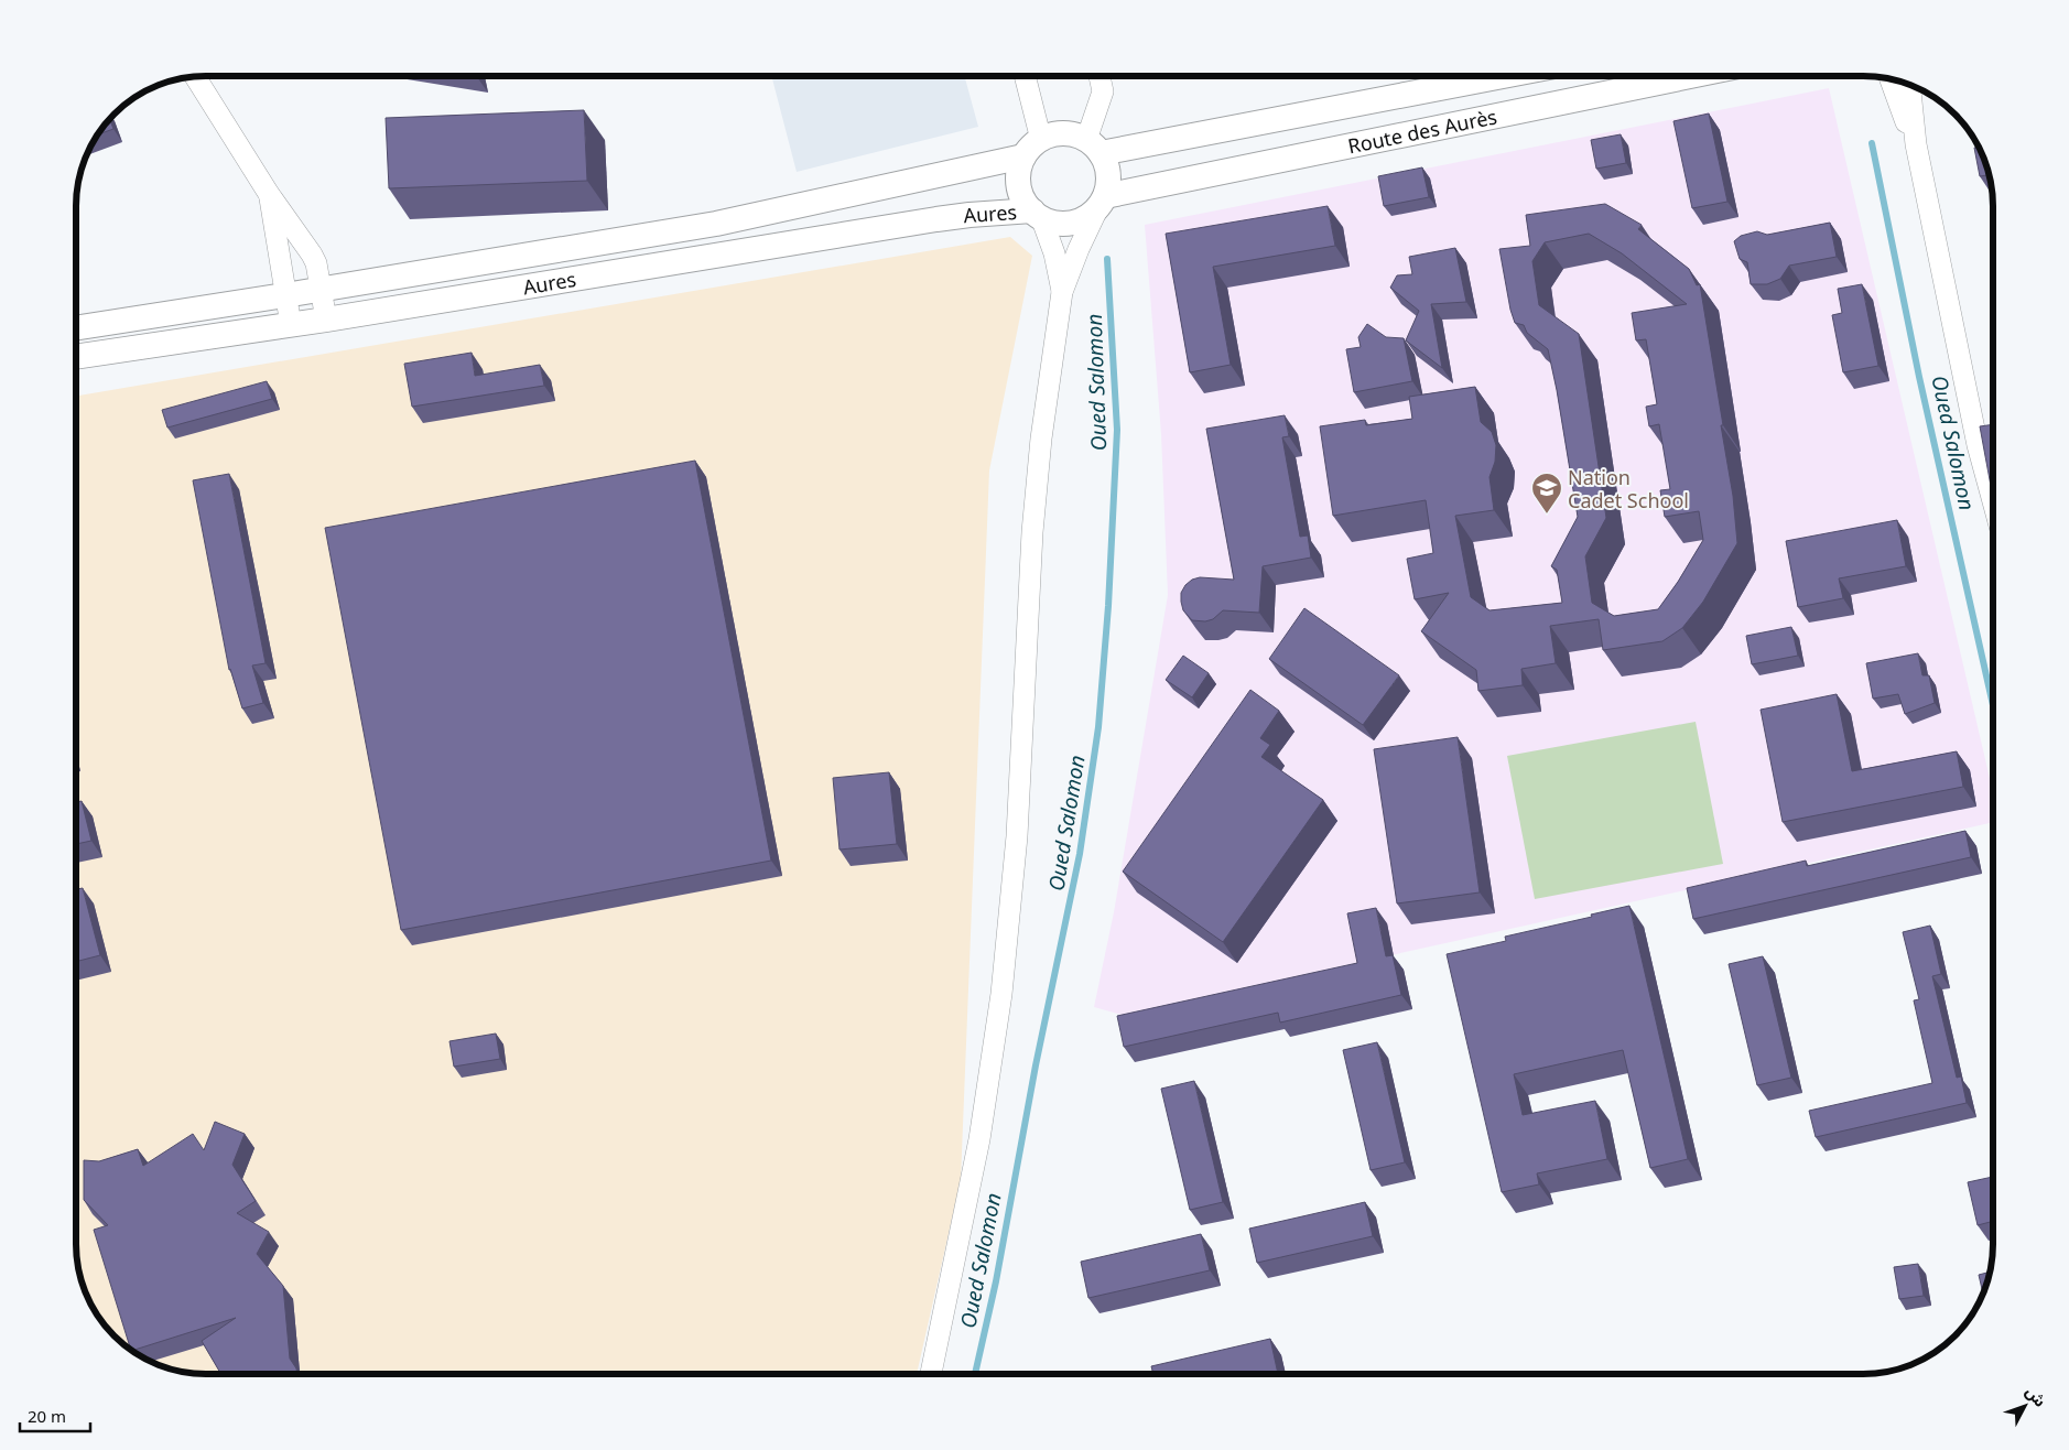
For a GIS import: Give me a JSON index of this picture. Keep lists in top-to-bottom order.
{
  "streets": {
    "street": ["Route des Aurès", "Aures"]
  },
  "crossings": [
    ["Route des Aurès", "Aures"]
  ],
  "water": ["Oued Salomon"],
  "places": {
    "school or university": ["Nation Cadet School"]
  },
  "scale_bar": "20 m",
  "north": "top right"
}
